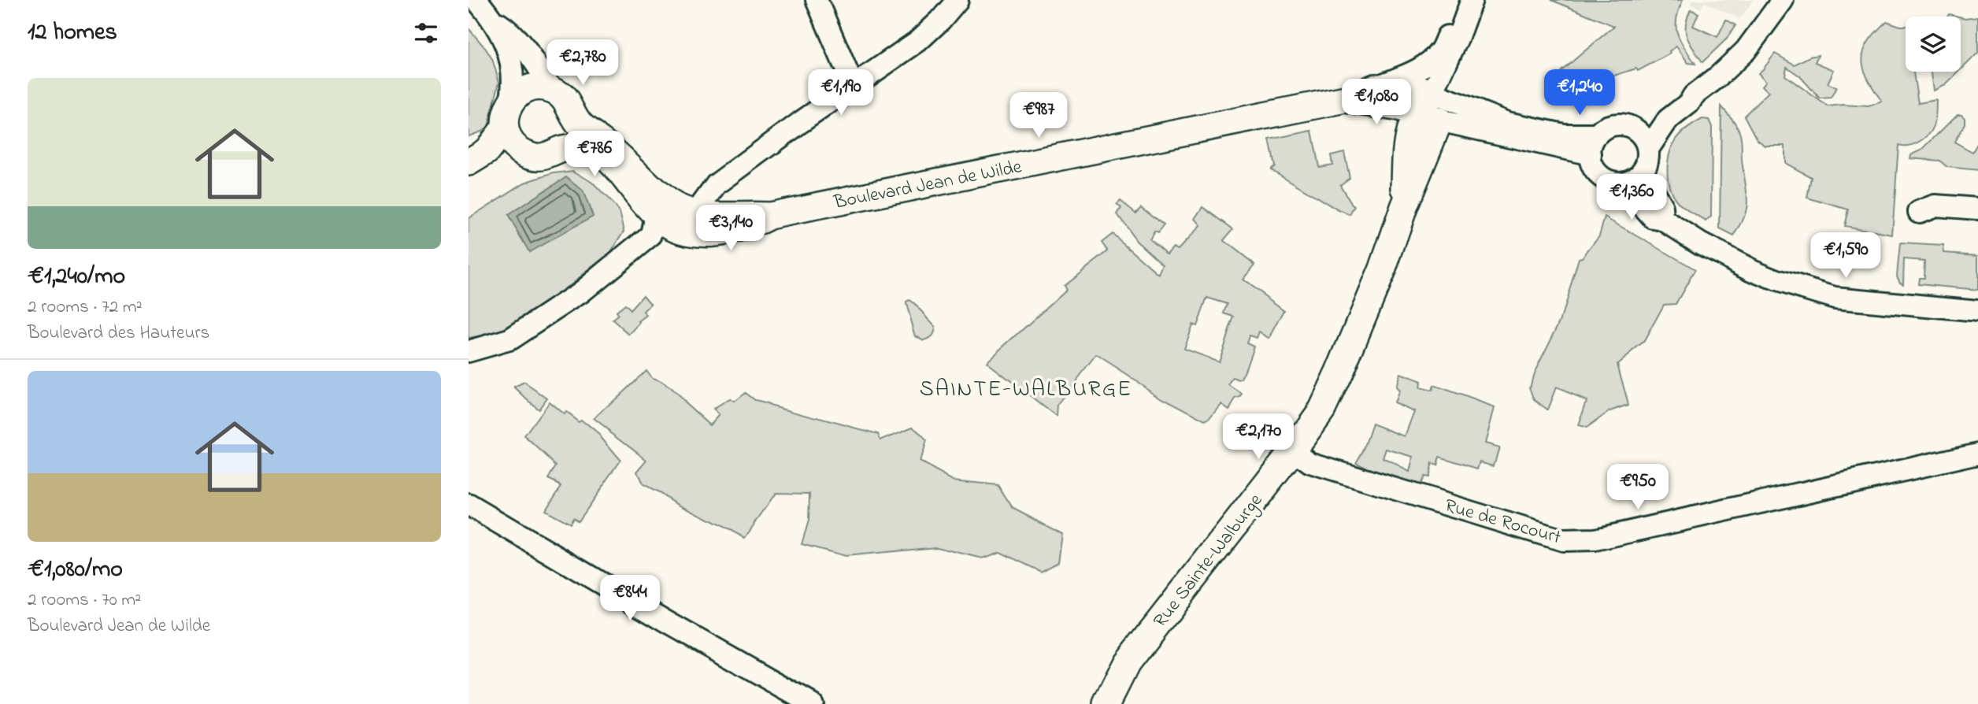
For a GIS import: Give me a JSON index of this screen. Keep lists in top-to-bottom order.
{
  "streets": {
    "main road": ["Boulevard Jean de Wilde", "Rue Sainte-Walburge"],
    "street": ["Rue de Rocourt"]
  },
  "crossings": [
    ["Boulevard Jean de Wilde", "Rue Sainte-Walburge"],
    ["Rue de Rocourt", "Rue Sainte-Walburge"]
  ],
  "districts": ["SAINTE-WALBURGE"],
  "page": {
    "heading": "12 homes",
    "price": [
      "€2,780",
      "€1,190",
      "€1,240",
      "€1,080",
      "€987",
      "€786",
      "€1,360",
      "€3,140",
      "€1,590",
      "€2,170",
      "€950",
      "€844"
    ],
    "list": [
      {
        "name": "€1,240/mo",
        "note": "2 rooms · 72 m² · Boulevard des Hauteurs"
      },
      {
        "name": "€1,080/mo",
        "note": "2 rooms · 70 m² · Boulevard Jean de Wilde"
      }
    ]
  }
}
